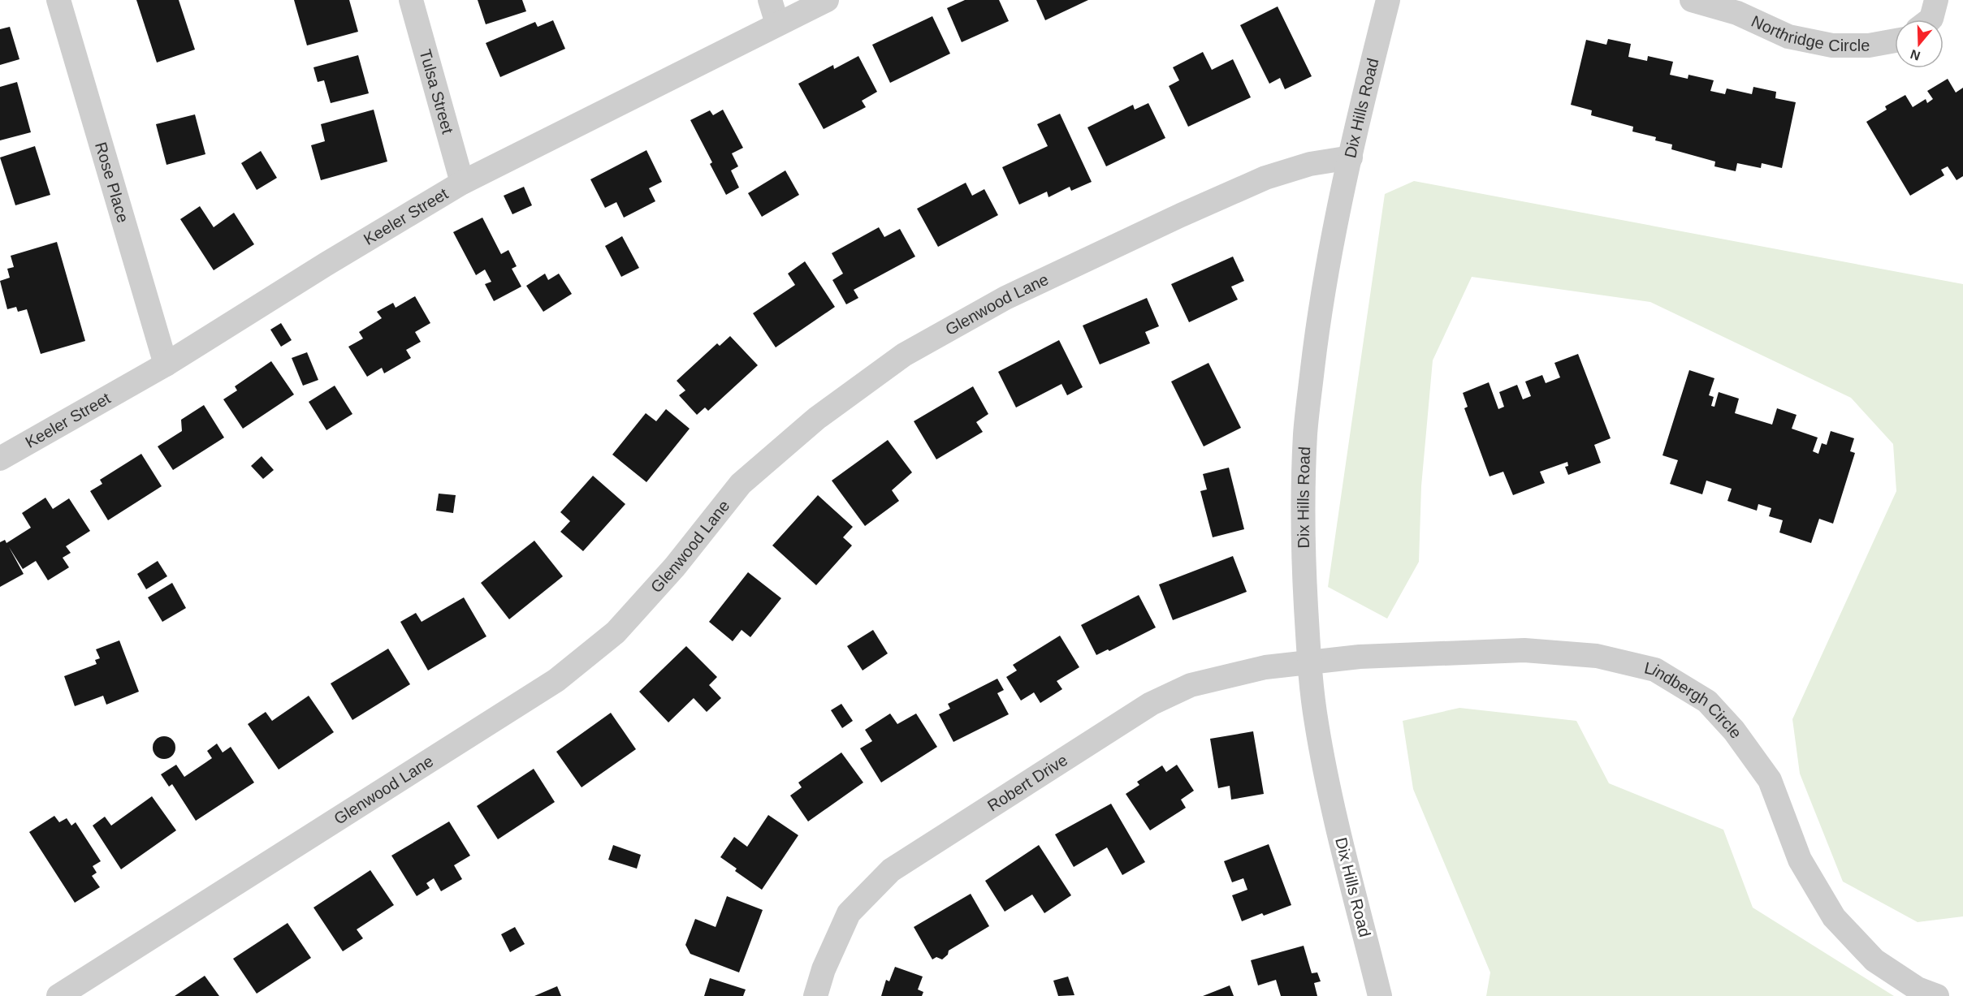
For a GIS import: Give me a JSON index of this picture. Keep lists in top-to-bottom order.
{
  "streets": {
    "street": [
      "Northridge Circle",
      "Tulsa Street",
      "Dix Hills Road",
      "Rose Place",
      "Keeler Street",
      "Glenwood Lane",
      "Lindbergh Circle",
      "Robert Drive"
    ]
  },
  "crossings": [
    ["Tulsa Street", "Keeler Street"],
    ["Dix Hills Road", "Glenwood Lane"],
    ["Dix Hills Road", "Lindbergh Circle"],
    ["Dix Hills Road", "Robert Drive"],
    ["Rose Place", "Keeler Street"],
    ["Lindbergh Circle", "Robert Drive"]
  ],
  "north": "bottom"
}
